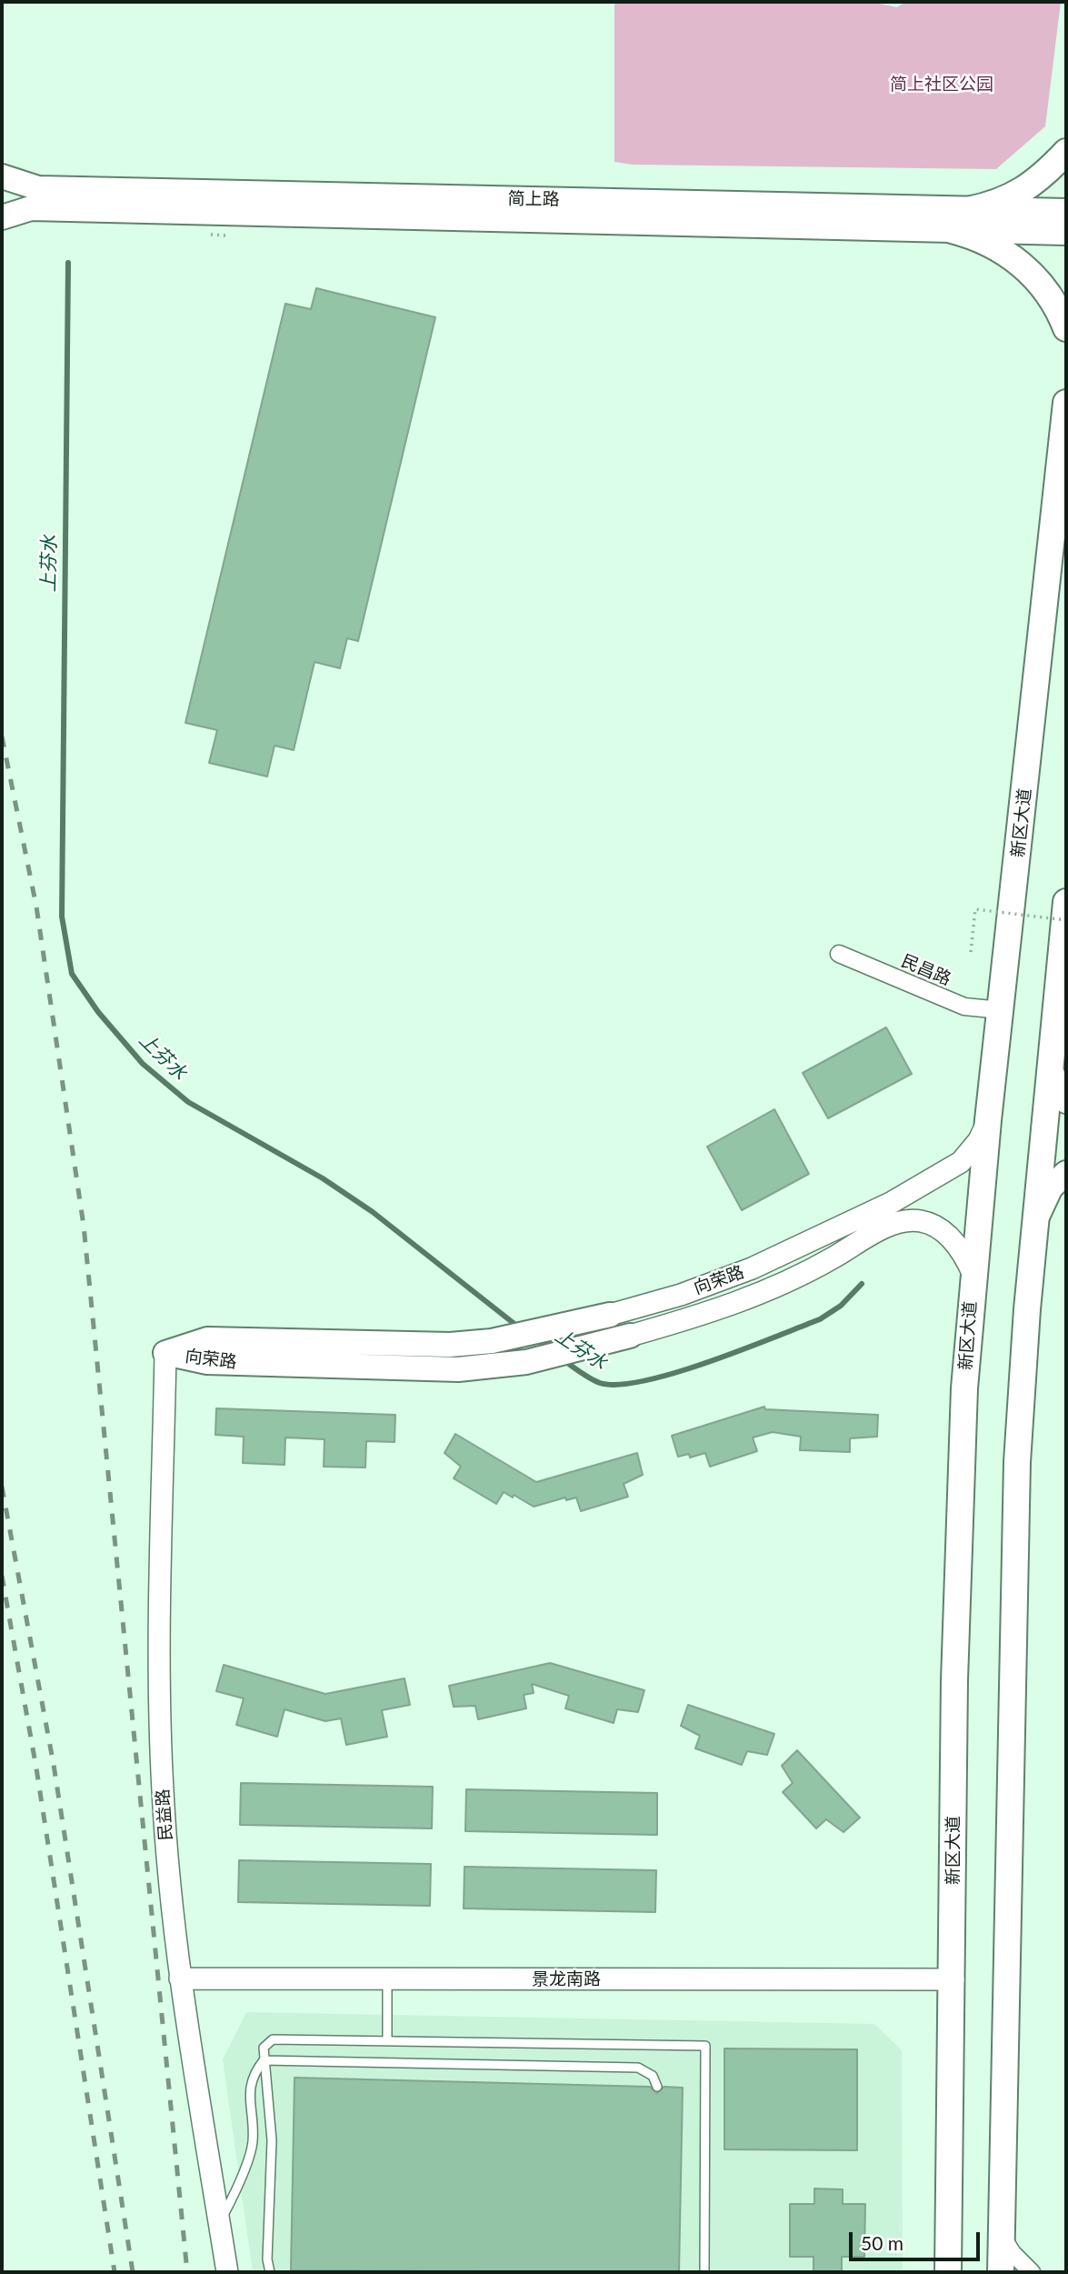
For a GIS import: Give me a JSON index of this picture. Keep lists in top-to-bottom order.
{
  "streets": {
    "main road": ["简上路", "新区大道", "向荣路"],
    "street": ["民昌路", "民益路", "景龙南路"]
  },
  "crossings": [
    ["新区大道", "民昌路"],
    ["新区大道", "向荣路"],
    ["新区大道", "景龙南路"],
    ["向荣路", "民益路"],
    ["民益路", "景龙南路"]
  ],
  "water": ["上芬水"],
  "parks": ["简上社区公园"],
  "scale_bar": "50 m"
}
